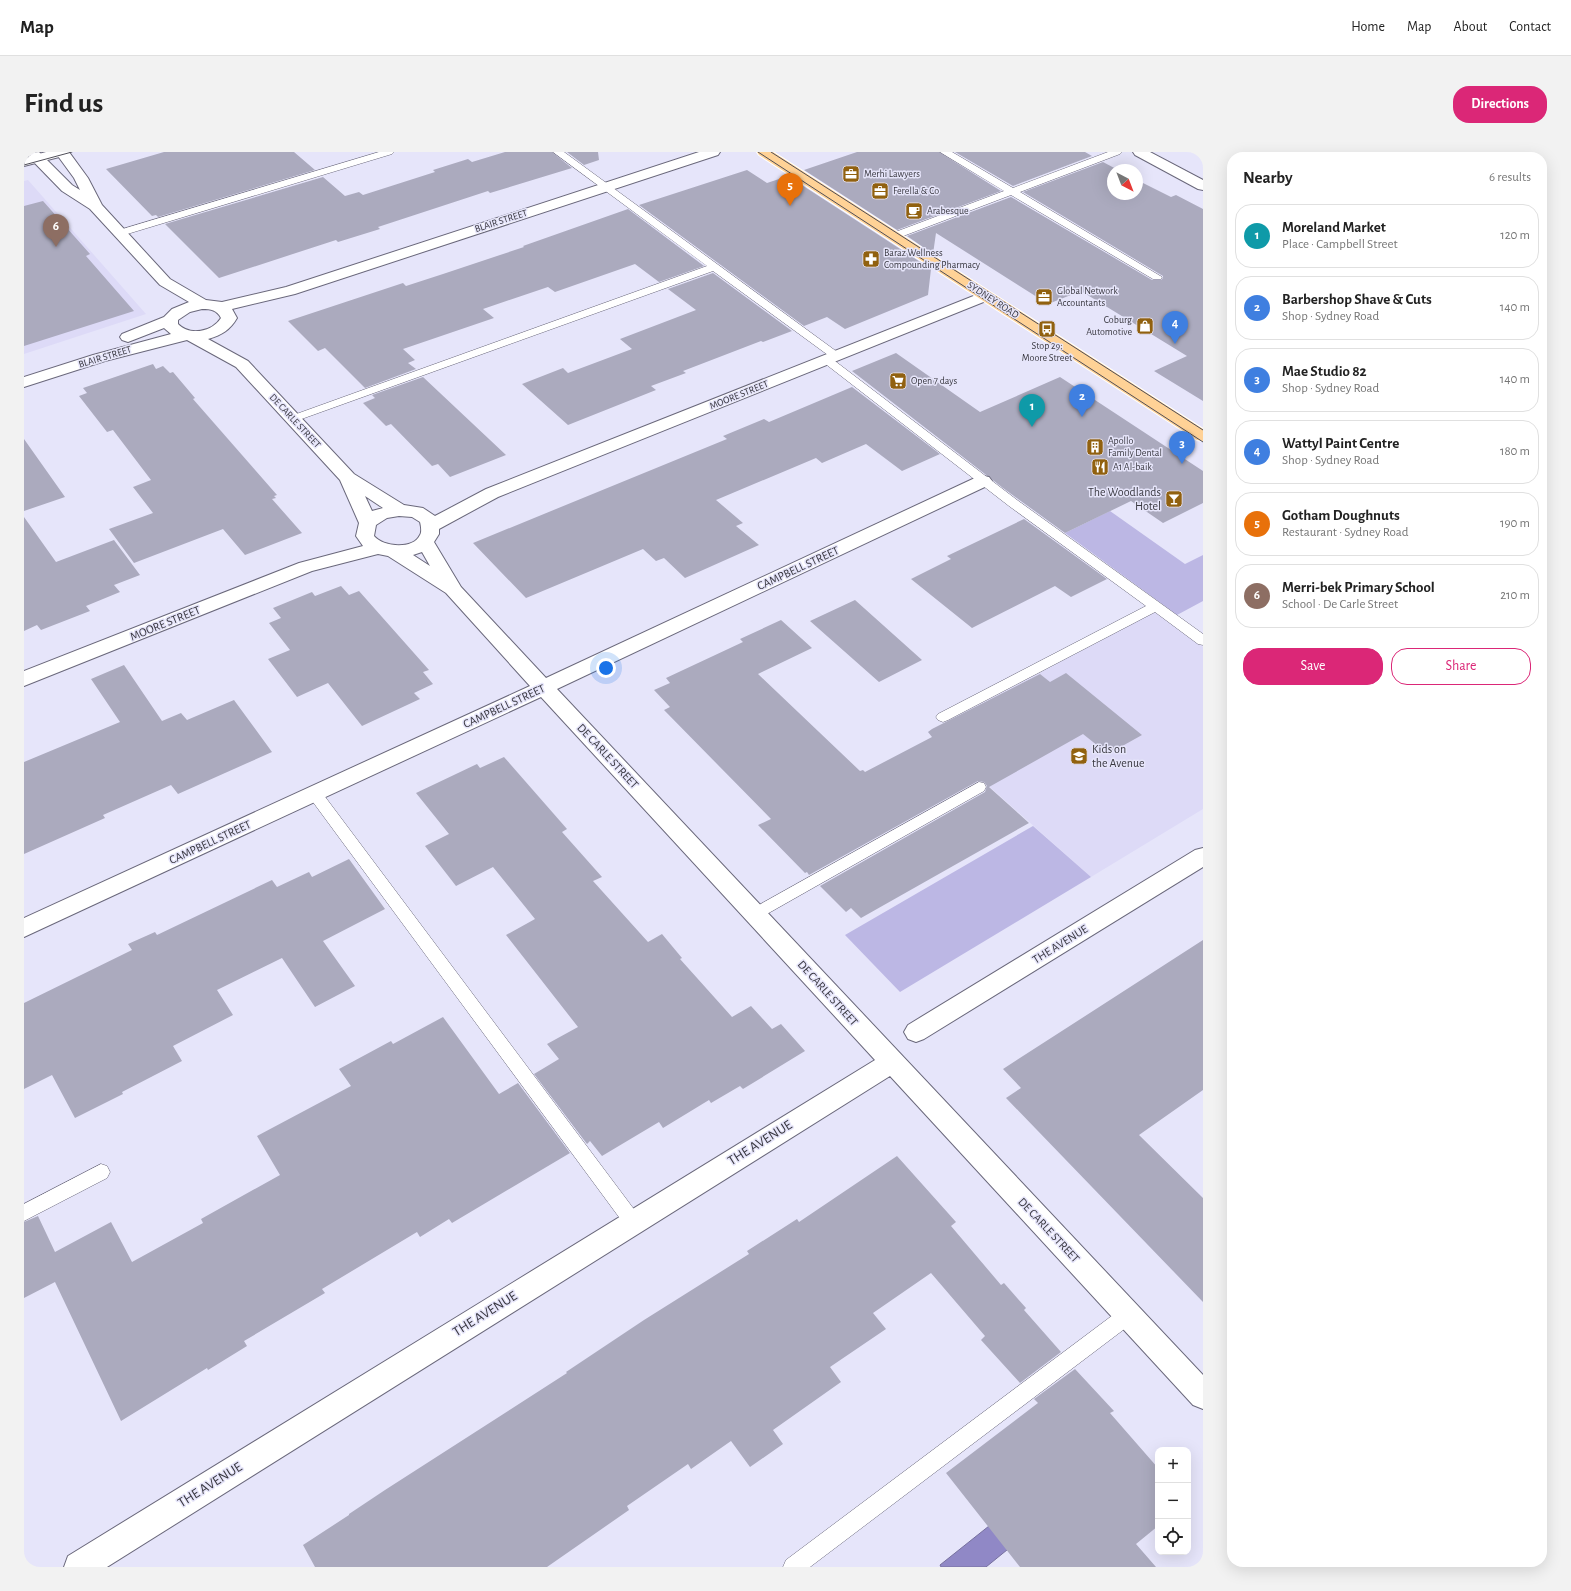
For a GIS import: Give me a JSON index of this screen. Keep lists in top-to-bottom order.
{
  "streets": {
    "highway": ["SYDNEY ROAD"],
    "street": [
      "BLAIR STREET",
      "MOORE STREET",
      "DE CARLE STREET",
      "CAMPBELL STREET",
      "THE AVENUE"
    ]
  },
  "crossings": [
    ["BLAIR STREET", "DE CARLE STREET"],
    ["SYDNEY ROAD", "MOORE STREET"],
    ["MOORE STREET", "DE CARLE STREET"],
    ["DE CARLE STREET", "CAMPBELL STREET"],
    ["DE CARLE STREET", "THE AVENUE"]
  ],
  "places": {
    "office": ["Merhi Lawyers", "Ferella & Co", "Global Network Accountants"],
    "cafe": ["Arabesque"],
    "pharmacy": ["Baraz Wellness Compounding Pharmacy"],
    "shop": ["Coburg Automotive"],
    "bus stop": ["Stop 29: Moore Street"],
    "supermarket": ["Open 7 days"],
    "building": ["Apollo Family Dental"],
    "restaurant": ["A1 Al-baik"],
    "bar": ["The Woodlands Hotel"],
    "school or university": ["Kids on the Avenue"]
  },
  "north": "bottom right",
  "page": {
    "header": "Map",
    "nav": [
      "Home",
      "Map",
      "About",
      "Contact"
    ],
    "buttons": [
      "Directions",
      ["Save", "Share"]
    ],
    "title": "Find us",
    "heading": ["Nearby", "6 results"],
    "pins": [
      "5",
      "6",
      "4",
      "2",
      "1",
      "3"
    ],
    "list": [
      {
        "mark": "1",
        "name": "Moreland Market",
        "note": "Place · Campbell Street",
        "value": "120 m"
      },
      {
        "mark": "2",
        "name": "Barbershop Shave & Cuts",
        "note": "Shop · Sydney Road",
        "value": "140 m"
      },
      {
        "mark": "3",
        "name": "Mae Studio 82",
        "note": "Shop · Sydney Road",
        "value": "140 m"
      },
      {
        "mark": "4",
        "name": "Wattyl Paint Centre",
        "note": "Shop · Sydney Road",
        "value": "180 m"
      },
      {
        "mark": "5",
        "name": "Gotham Doughnuts",
        "note": "Restaurant · Sydney Road",
        "value": "190 m"
      },
      {
        "mark": "6",
        "name": "Merri-bek Primary School",
        "note": "School · De Carle Street",
        "value": "210 m"
      }
    ],
    "map_buttons": ["+", "−"]
  }
}
